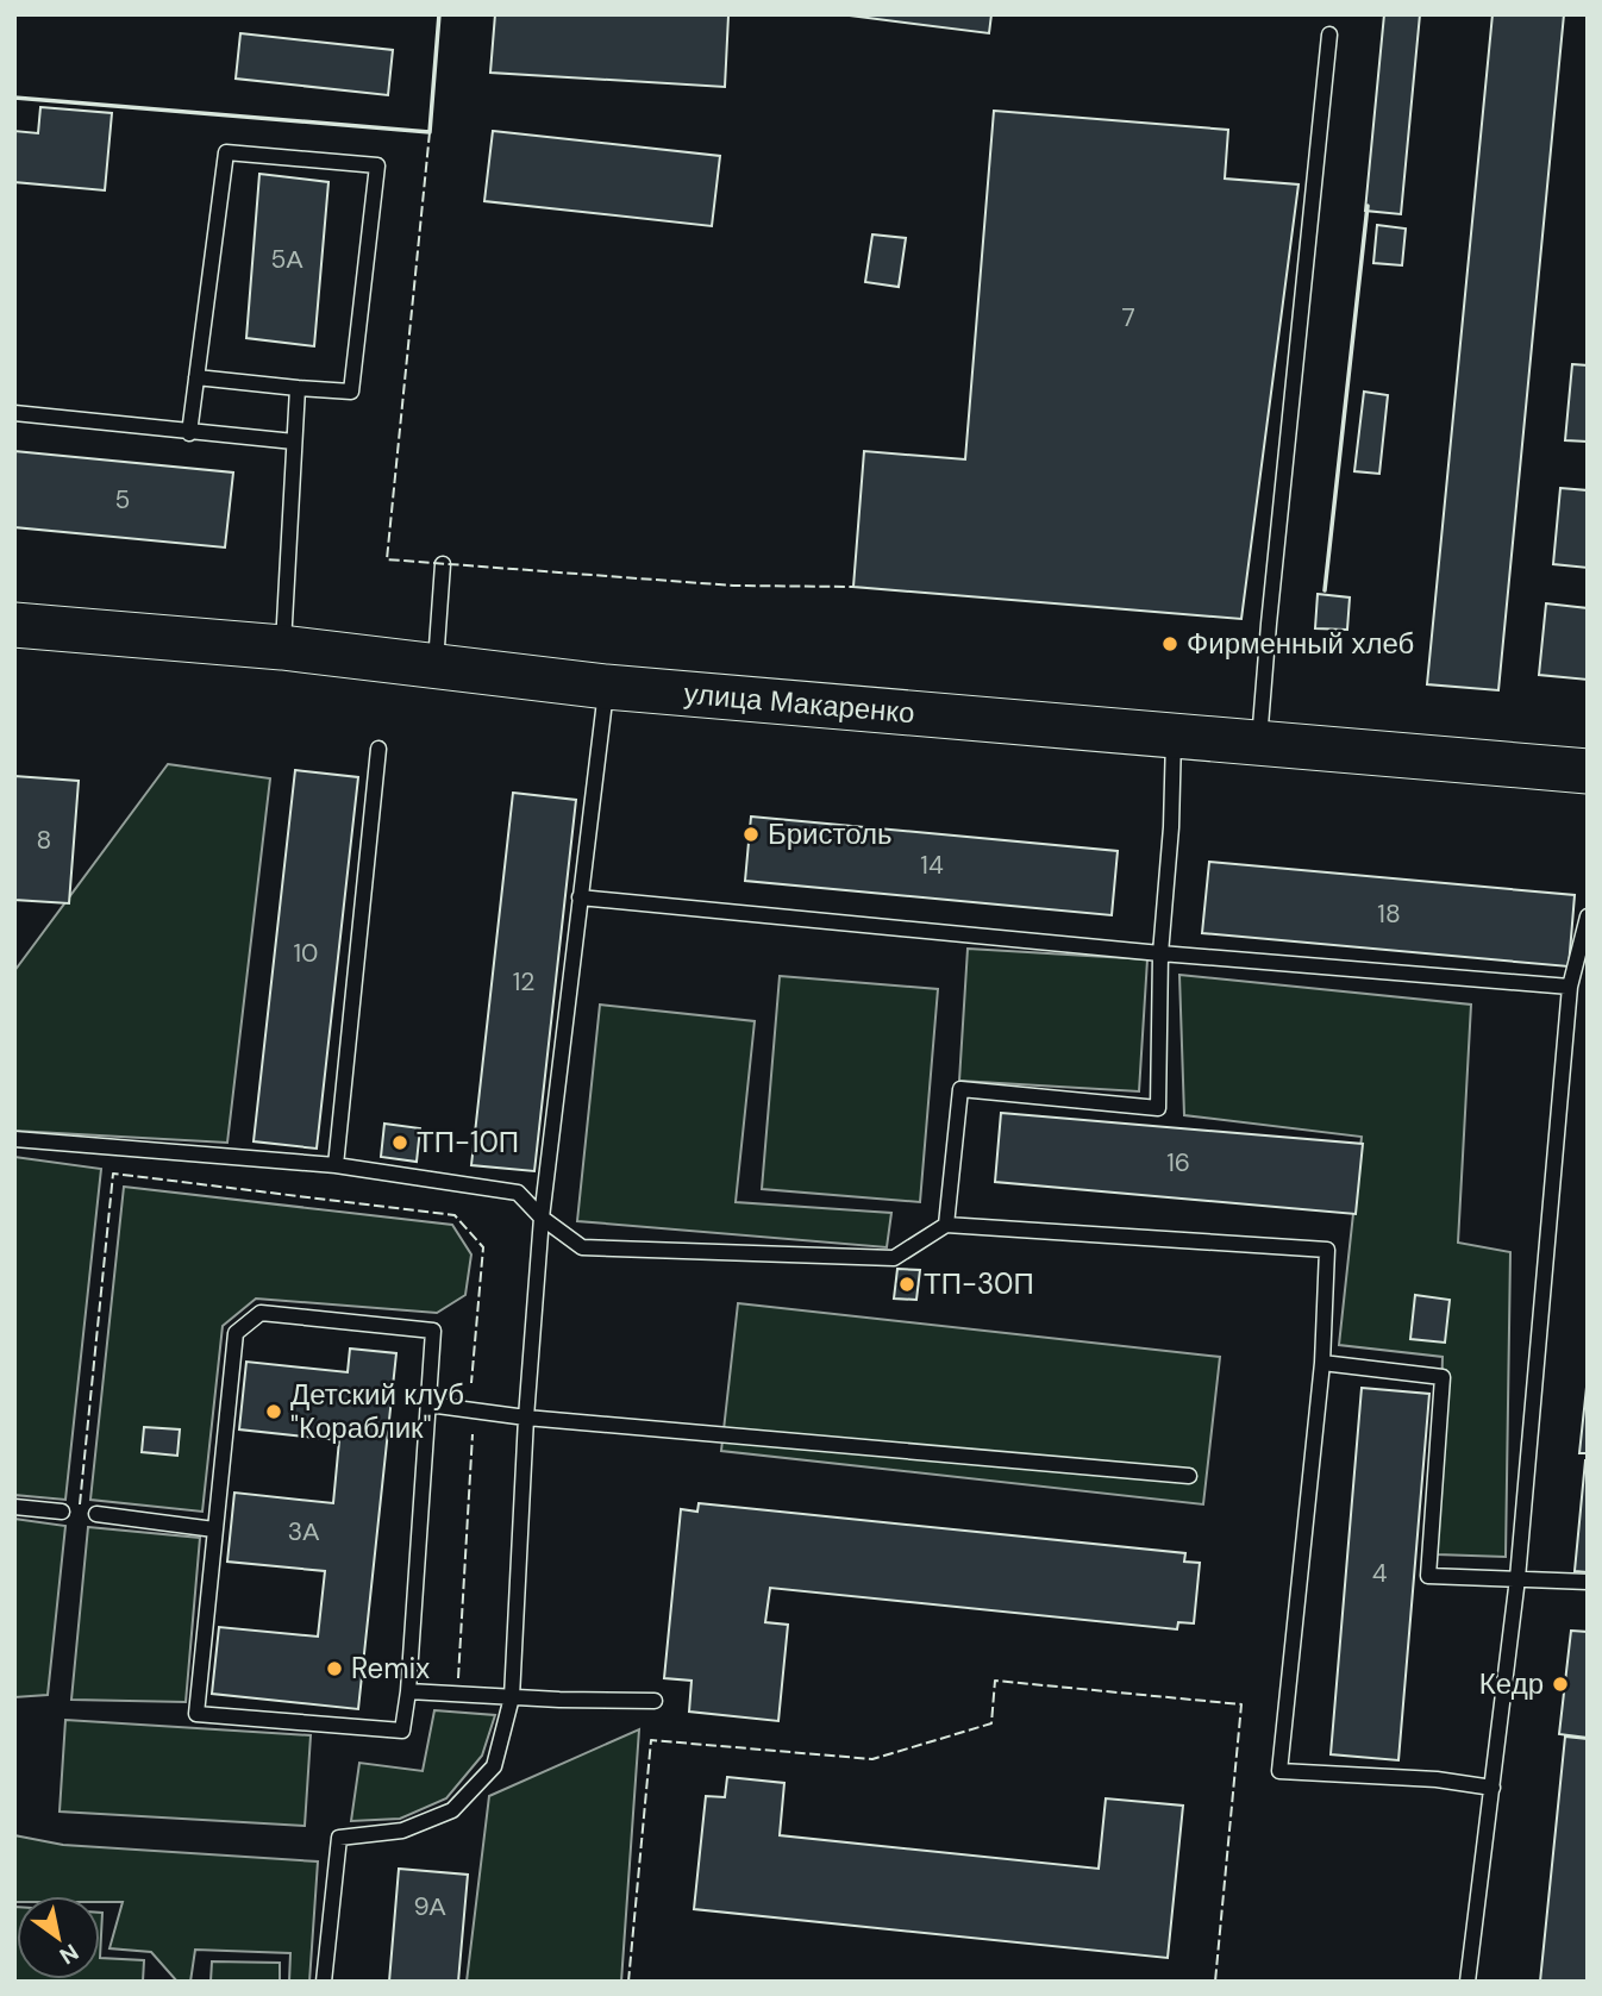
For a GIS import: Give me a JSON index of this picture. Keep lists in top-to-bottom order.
{
  "streets": {
    "street": ["улица Макаренко"]
  },
  "places": [
    "Фирменный хлеб",
    "Бристоль",
    "ТП-10П",
    "ТП-30П",
    "Детский клуб \"Кораблик\"",
    "Remix",
    "Кедр"
  ],
  "house_numbers": [
    "5А",
    "7",
    "5",
    "8",
    "14",
    "18",
    "10",
    "12",
    "16",
    "3А",
    "4",
    "9А"
  ],
  "north": "bottom right"
}
